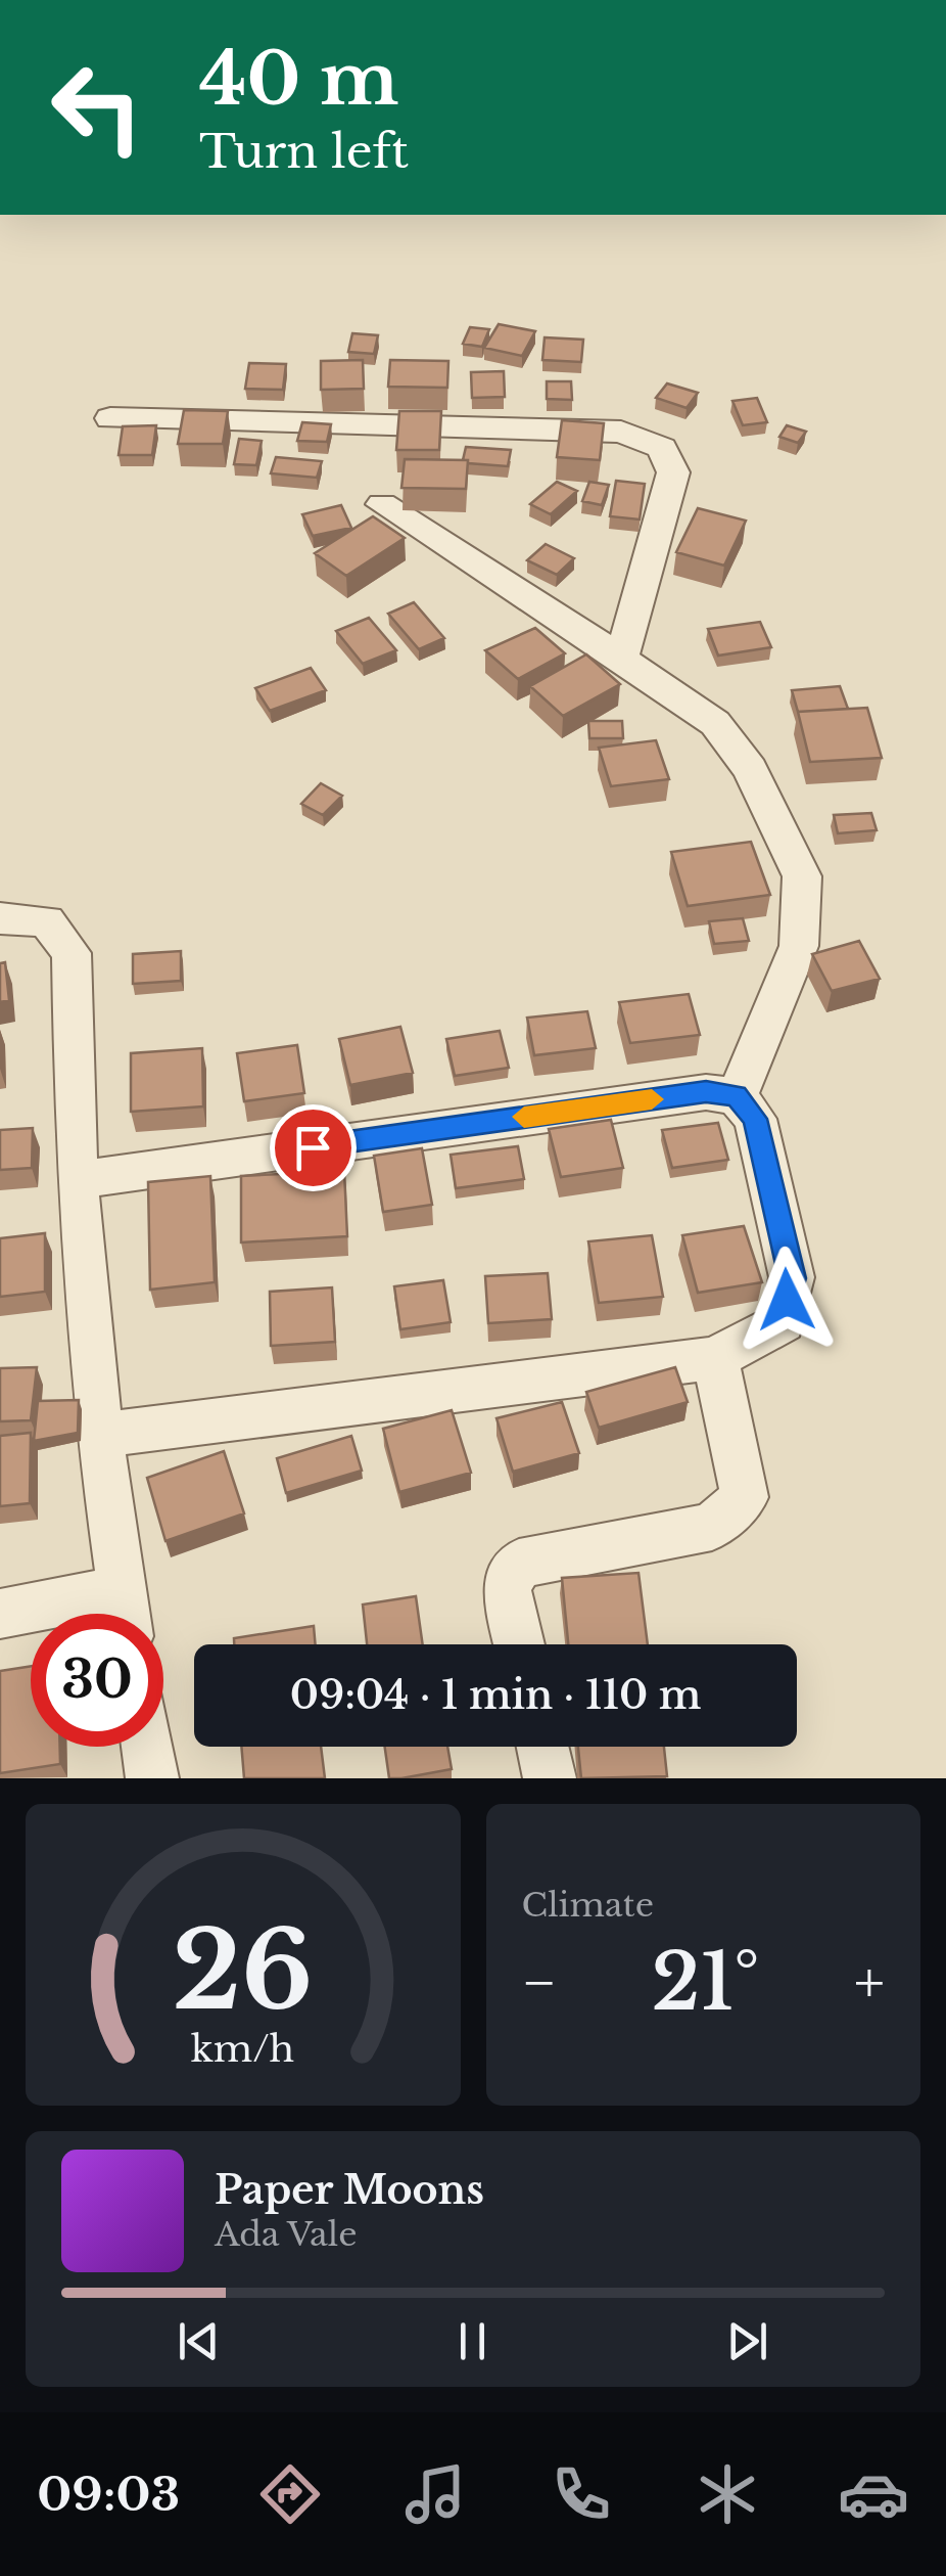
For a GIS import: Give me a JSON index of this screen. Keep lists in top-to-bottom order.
{
  "page": {
    "turn": ["40 m", "Turn left"],
    "limit": "30",
    "trip": "09:04 · 1 min · 110 m",
    "tile": "Climate",
    "heat": ["−", "21°", "+"],
    "song": ["Paper Moons", "Ada Vale"],
    "tabs": "09:03",
    "gauge": ["26", "km/h"]
  }
}
